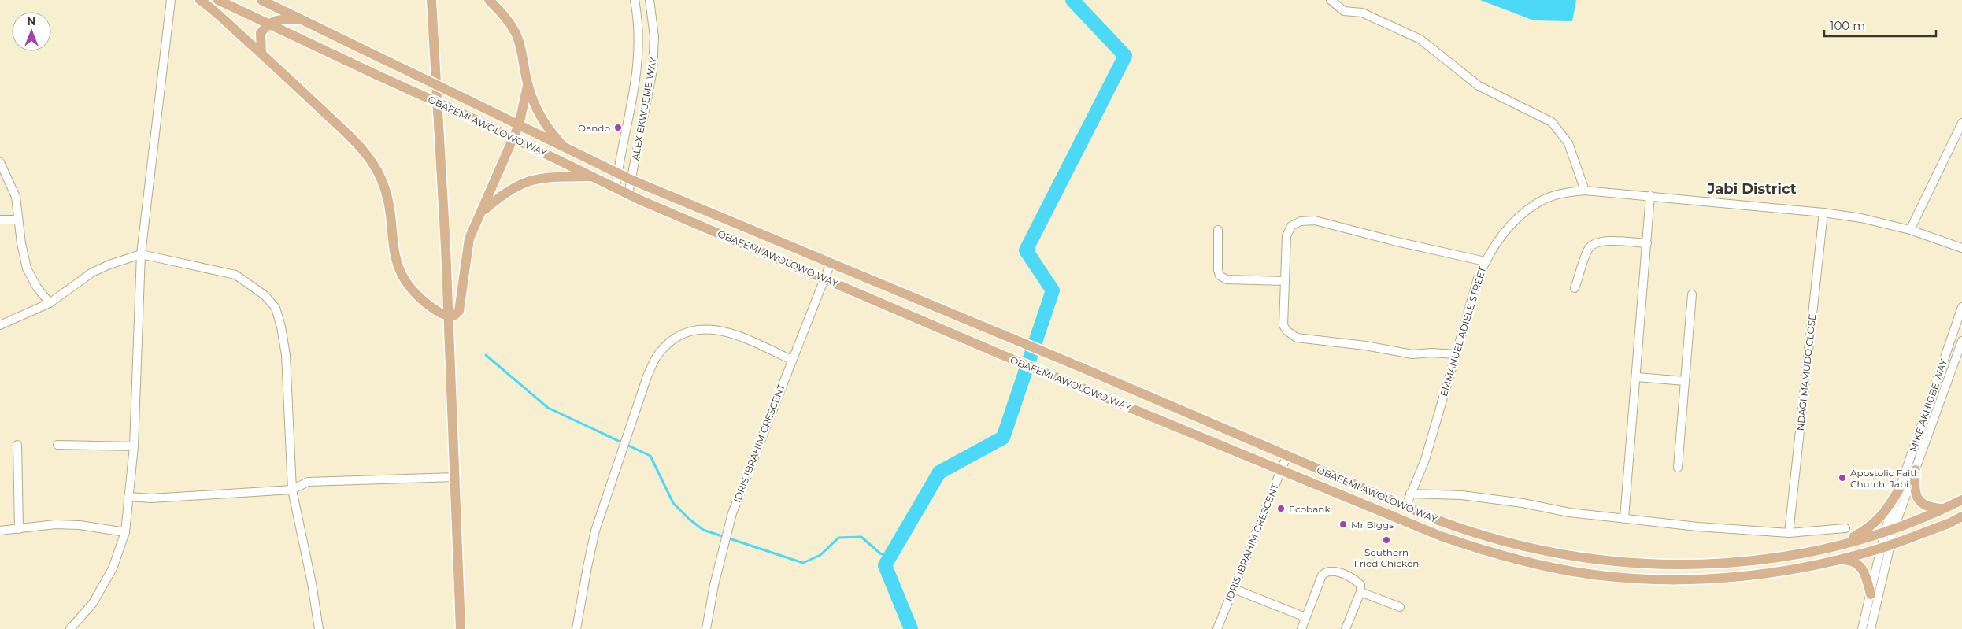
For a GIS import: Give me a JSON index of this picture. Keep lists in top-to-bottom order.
{
  "streets": {
    "main road": ["OBAFEMI AWOLOWO WAY"],
    "street": [
      "ALEX EKWUEME WAY",
      "EMMANUEL ADIELE STREET",
      "NDAGI MAMUDO CLOSE",
      "MIKE AKHIGBE WAY",
      "IDRIS IBRAHIM CRESCENT"
    ]
  },
  "crossings": [
    ["ALEX EKWUEME WAY", "OBAFEMI AWOLOWO WAY"],
    ["OBAFEMI AWOLOWO WAY", "EMMANUEL ADIELE STREET"],
    ["OBAFEMI AWOLOWO WAY", "MIKE AKHIGBE WAY"],
    ["OBAFEMI AWOLOWO WAY", "IDRIS IBRAHIM CRESCENT"],
    ["EMMANUEL ADIELE STREET", "NDAGI MAMUDO CLOSE"]
  ],
  "districts": ["Jabi District"],
  "places": [
    "Oando",
    "Apostolic Faith Church, Jabi.",
    "Ecobank",
    "Mr Biggs",
    "Southern Fried Chicken"
  ],
  "scale_bar": "100 m",
  "north": "top"
}
